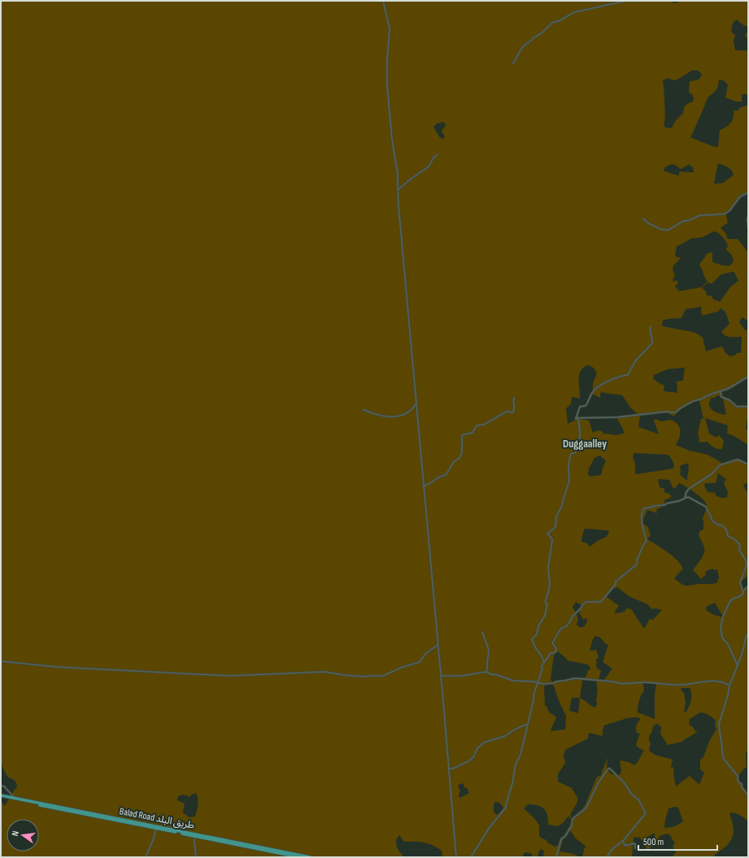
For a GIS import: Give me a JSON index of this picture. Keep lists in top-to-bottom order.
{
  "streets": {
    "highway": ["Balad Road طريق البلد"]
  },
  "districts": ["Duggaalley"],
  "scale_bar": "500 m",
  "north": "left"
}
